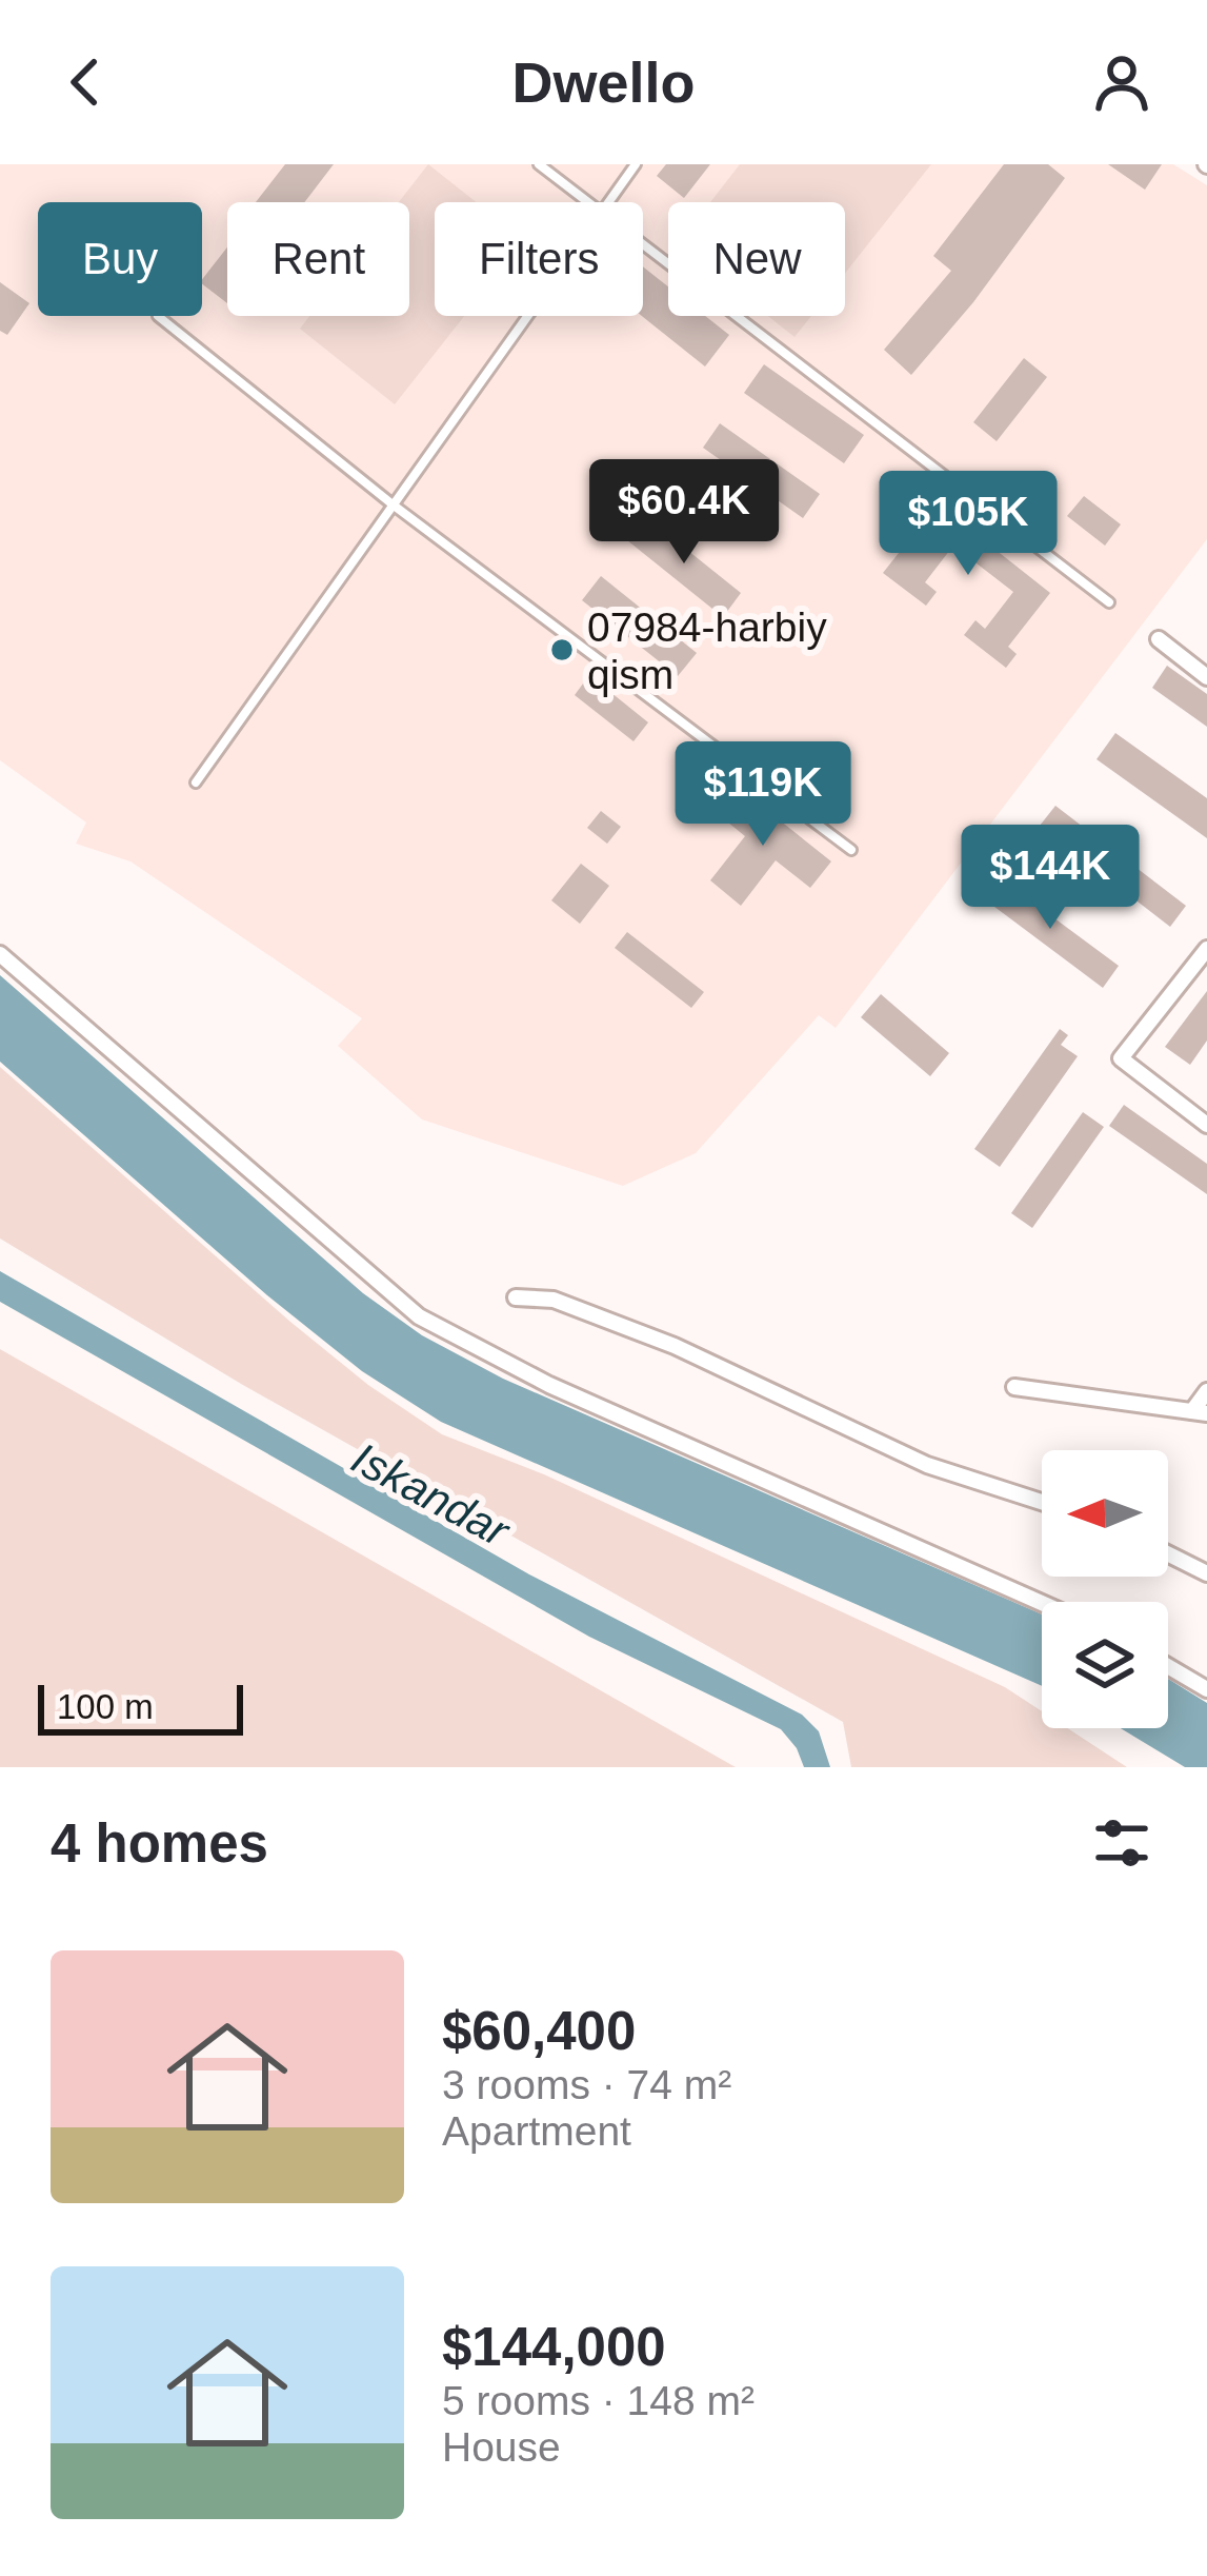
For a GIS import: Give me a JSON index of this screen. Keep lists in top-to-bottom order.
{
  "water": ["Iskandar"],
  "places": ["07984-harbiy qism"],
  "scale_bar": "100 m",
  "north": "left",
  "page": {
    "header": "Dwello",
    "chip": [
      "Buy",
      "Rent",
      "Filters",
      "New"
    ],
    "price": [
      "$60.4K",
      "$105K",
      "$119K",
      "$144K"
    ],
    "scale": "100 m",
    "heading": "4 homes",
    "list": [
      {
        "name": "$60,400",
        "note": "3 rooms · 74 m² · Apartment"
      },
      {
        "name": "$144,000",
        "note": "5 rooms · 148 m² · House"
      }
    ]
  }
}
